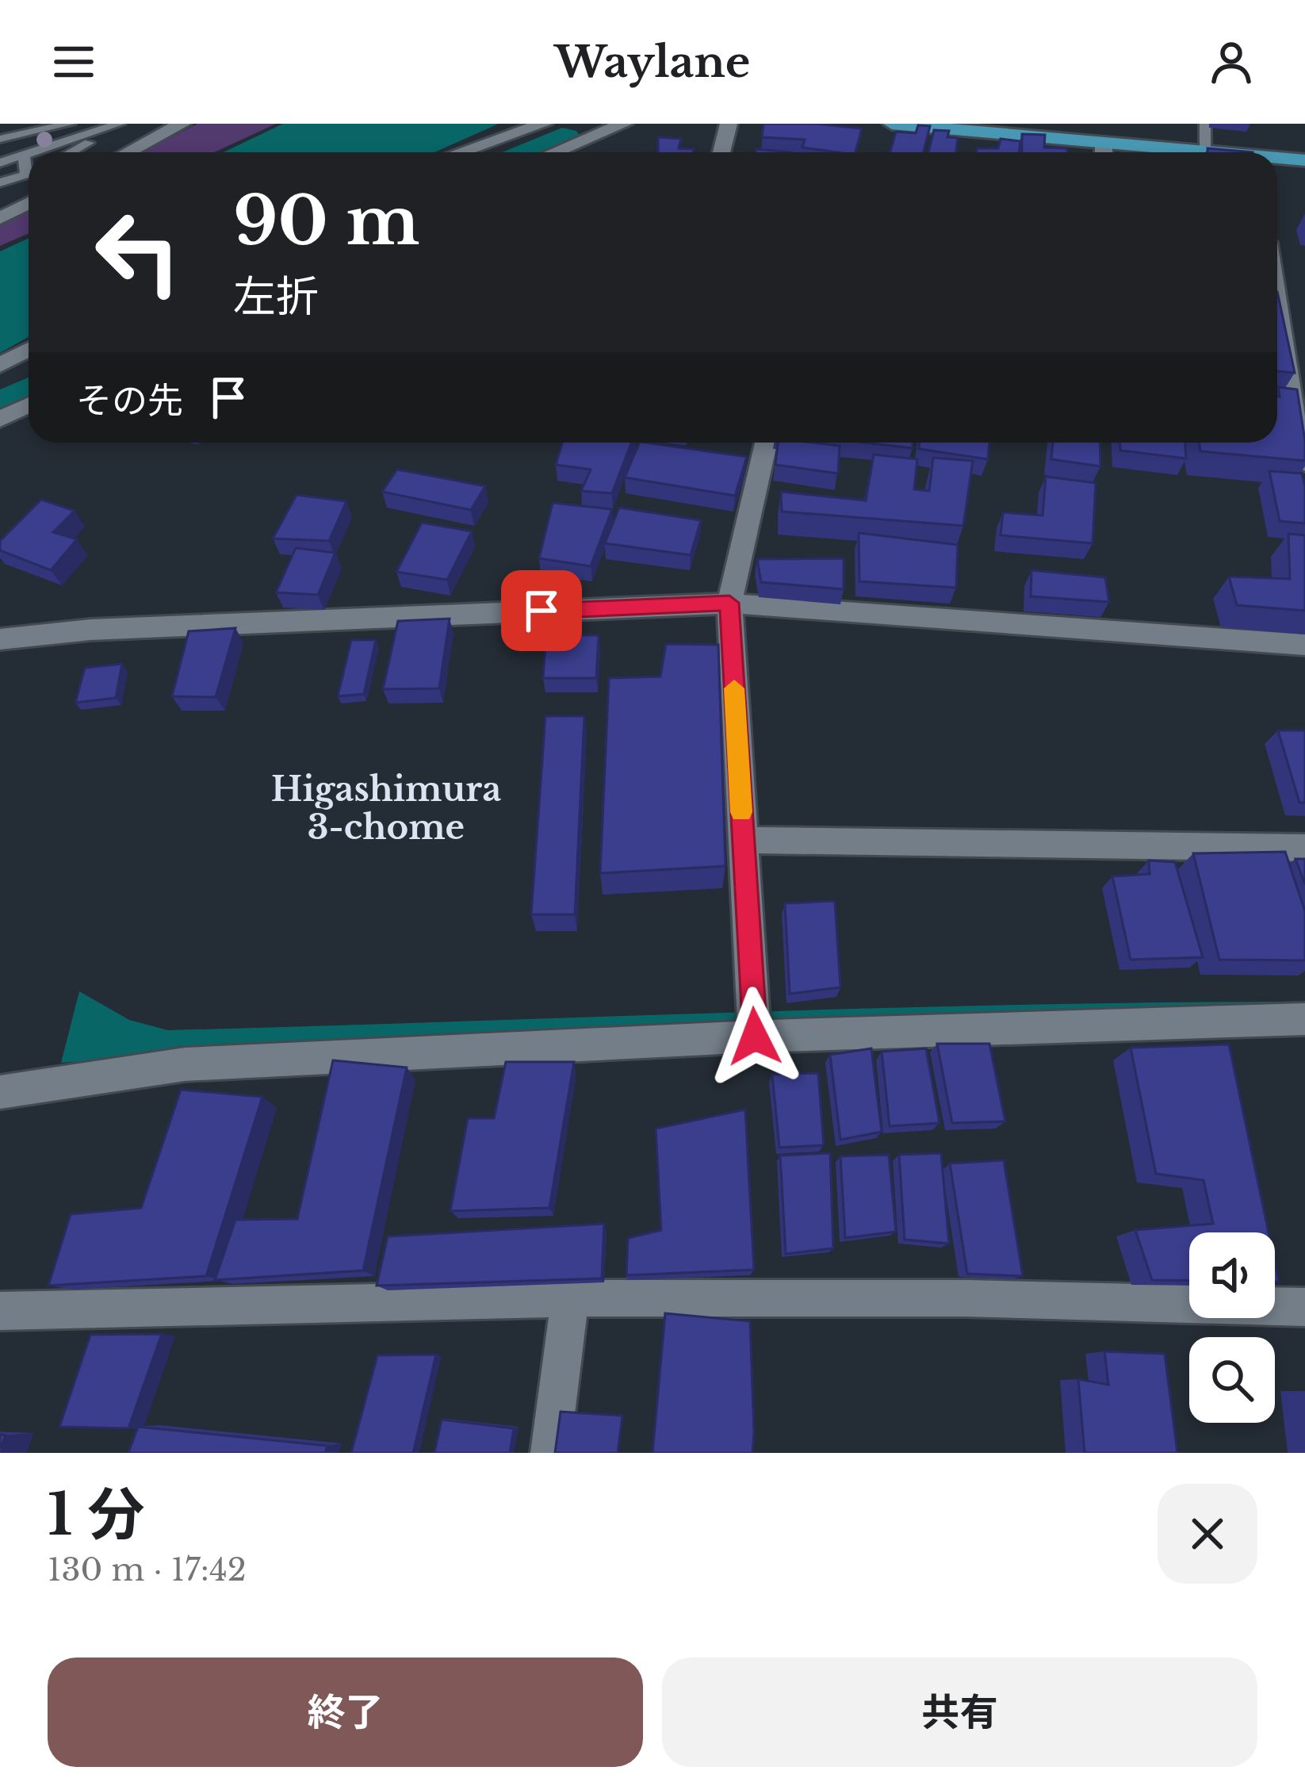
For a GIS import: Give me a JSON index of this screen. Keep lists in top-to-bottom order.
{
  "districts": ["Higashimura 3-chome"],
  "page": {
    "header": "Waylane",
    "turn": ["90 m", "左折"],
    "then": "その先",
    "heading": ["1 分", "130 m · 17:42"],
    "buttons": ["終了", "共有"]
  }
}
